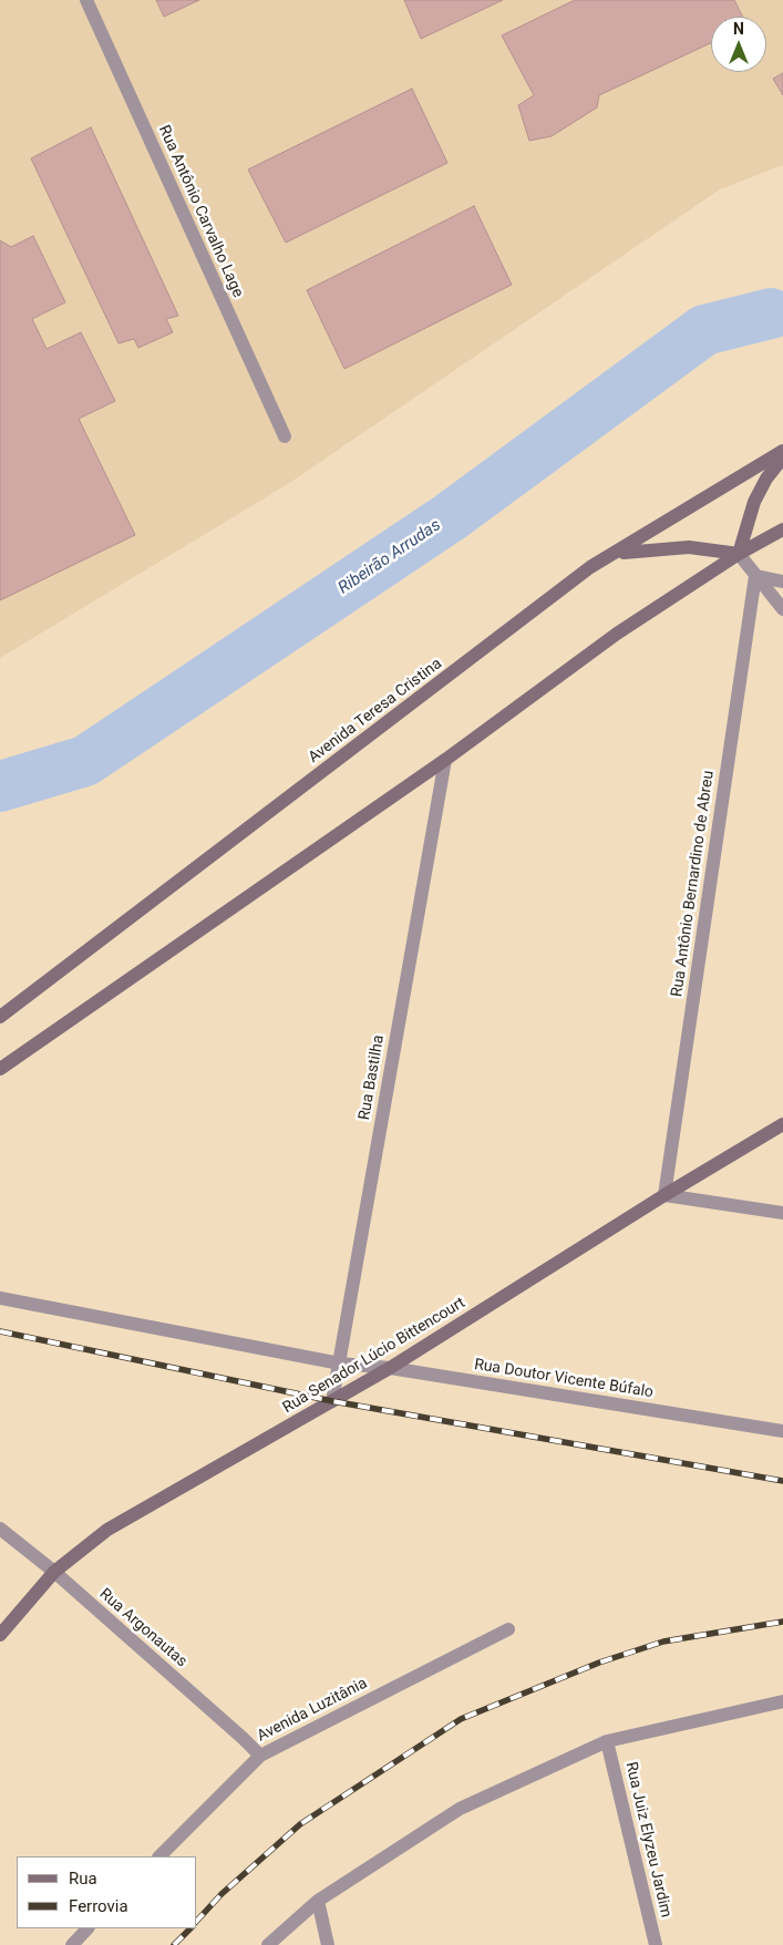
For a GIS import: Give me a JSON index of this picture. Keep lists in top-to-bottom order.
{
  "streets": {
    "main road": ["Avenida Teresa Cristina", "Rua Senador Lúcio Bittencourt"],
    "street": [
      "Rua Antônio Carvalho Lage",
      "Rua Antônio Bernardino de Abreu",
      "Rua Bastilha",
      "Rua Doutor Vicente Búfalo",
      "Rua Argonautas",
      "Avenida Luzitânia",
      "Rua Juiz Elyzeu Jardim"
    ]
  },
  "crossings": [
    ["Rua Antônio Bernardino de Abreu", "Rua Senador Lúcio Bittencourt"],
    ["Rua Bastilha", "Rua Senador Lúcio Bittencourt"],
    ["Rua Bastilha", "Rua Doutor Vicente Búfalo"],
    ["Rua Senador Lúcio Bittencourt", "Rua Doutor Vicente Búfalo"],
    ["Rua Senador Lúcio Bittencourt", "Rua Argonautas"],
    ["Rua Argonautas", "Avenida Luzitânia"]
  ],
  "water": ["Ribeirão Arrudas"],
  "legend": ["Rua", "Ferrovia"],
  "north": "top"
}
